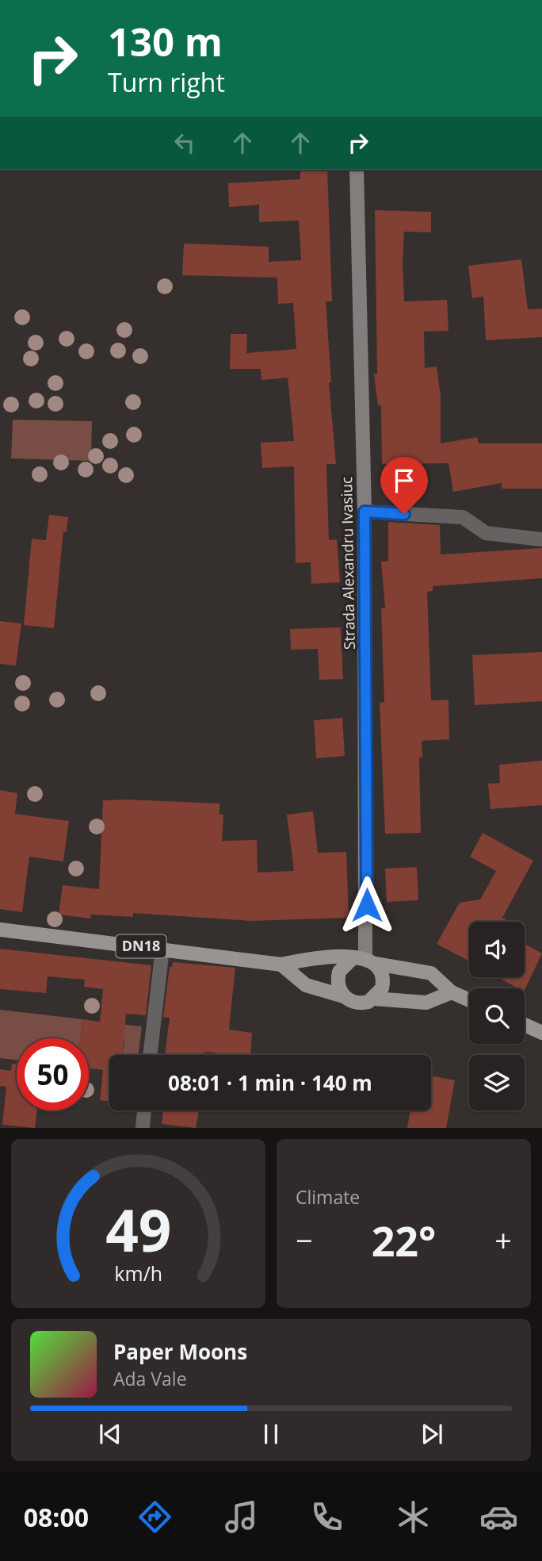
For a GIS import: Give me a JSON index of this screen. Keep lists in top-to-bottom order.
{
  "streets": {
    "main road": ["Strada Alexandru Ivasiuc", "DN18"]
  },
  "crossings": [
    ["Strada Alexandru Ivasiuc", "DN18"]
  ],
  "page": {
    "turn": ["130 m", "Turn right"],
    "limit": "50",
    "trip": "08:01 · 1 min · 140 m",
    "tile": "Climate",
    "heat": ["−", "22°", "+"],
    "song": ["Paper Moons", "Ada Vale"],
    "tabs": "08:00",
    "gauge": ["49", "km/h"]
  }
}
